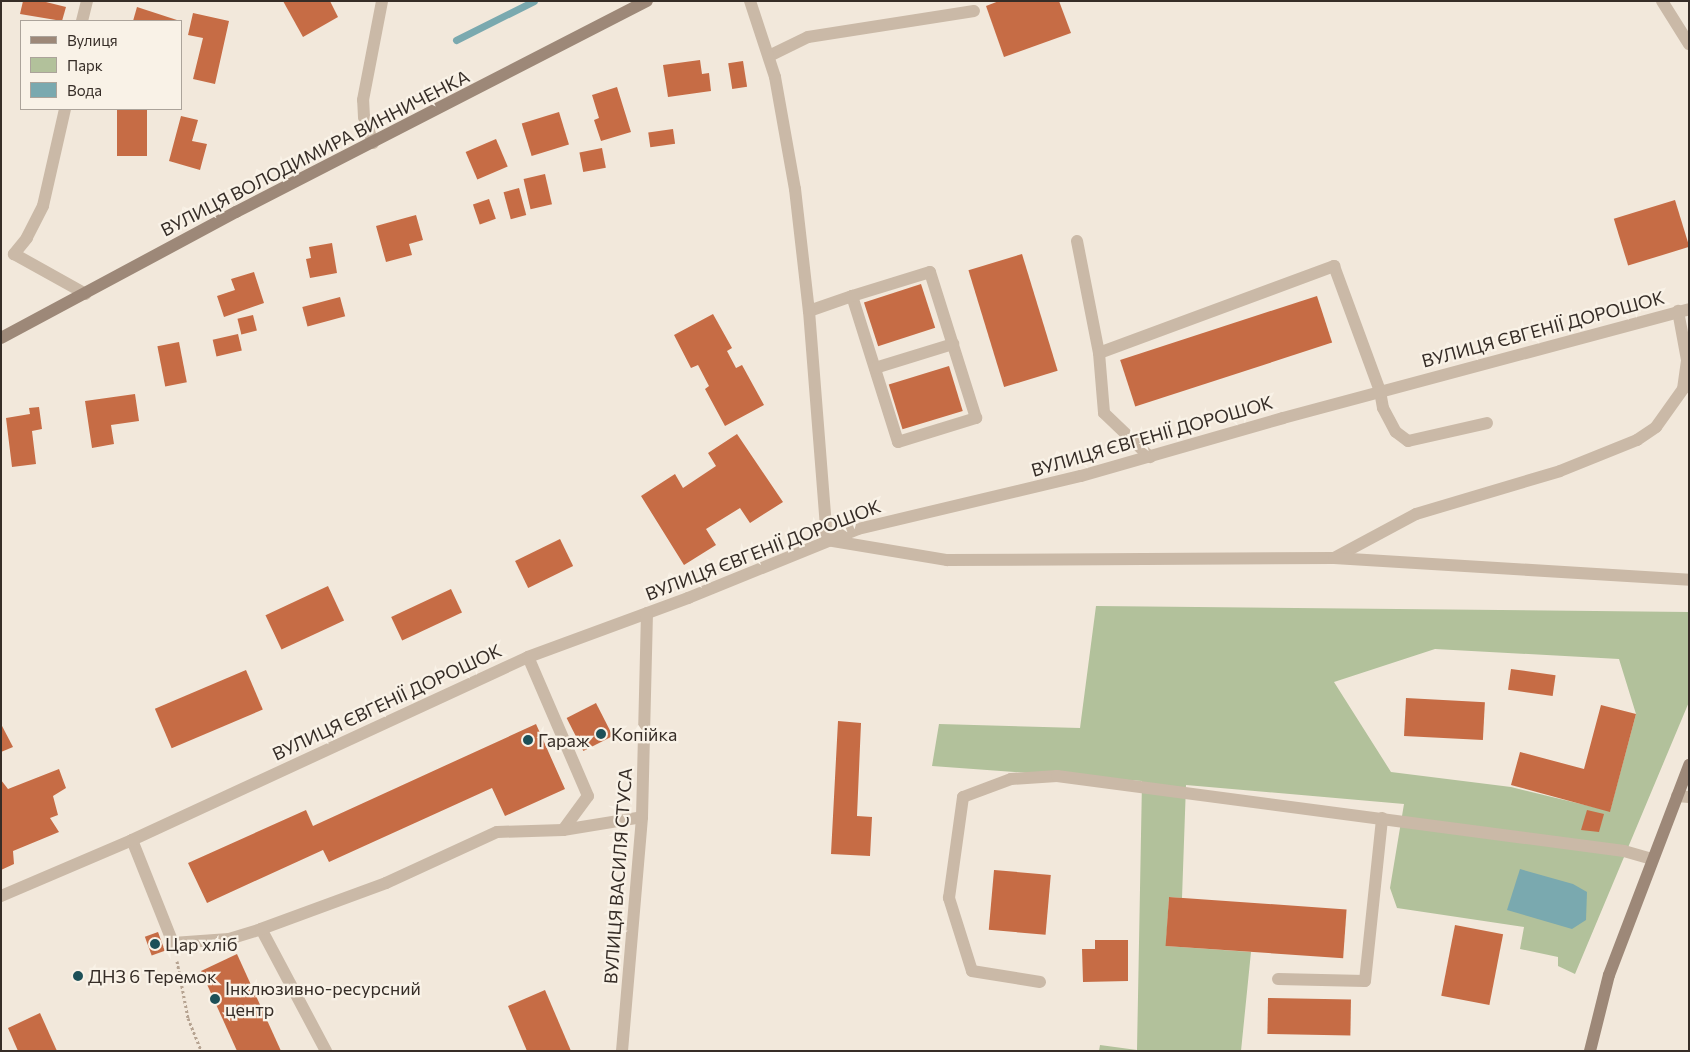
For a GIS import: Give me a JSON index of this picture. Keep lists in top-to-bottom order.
{
  "streets": {
    "main road": ["ВУЛИЦЯ ВОЛОДИМИРА ВИННИЧЕНКА"],
    "street": ["ВУЛИЦЯ ЄВГЕНІЇ ДОРОШОК", "ВУЛИЦЯ ВАСИЛЯ СТУСА"]
  },
  "crossings": [
    ["ВУЛИЦЯ ЄВГЕНІЇ ДОРОШОК", "ВУЛИЦЯ ВАСИЛЯ СТУСА"]
  ],
  "places": [
    "Копійка",
    "Гараж",
    "Цар хліб",
    "ДНЗ 6 Теремок",
    "Інклюзивно-ресурсний центр"
  ],
  "legend": ["Вулиця", "Парк", "Вода"]
}
